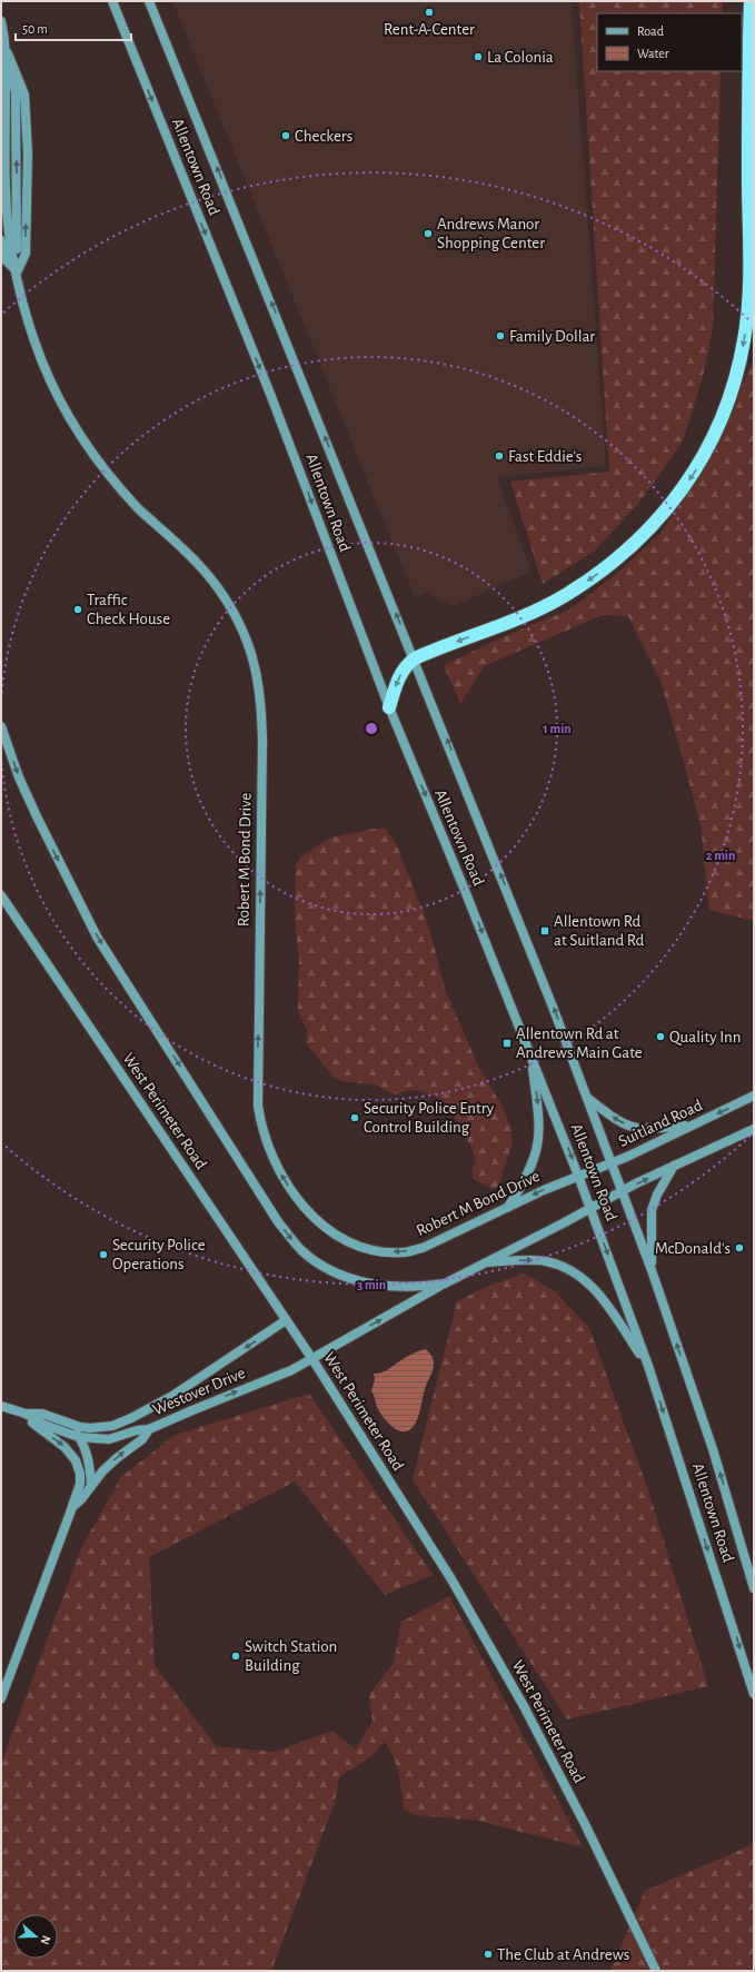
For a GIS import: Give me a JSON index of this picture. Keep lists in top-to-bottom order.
{
  "streets": {
    "street": [
      "Allentown Road",
      "Robert M Bond Drive",
      "West Perimeter Road",
      "Suitland Road",
      "Westover Drive"
    ]
  },
  "crossings": [
    ["Allentown Road", "Robert M Bond Drive"],
    ["Allentown Road", "Suitland Road"],
    ["Robert M Bond Drive", "Suitland Road"],
    ["West Perimeter Road", "Westover Drive"]
  ],
  "one_way": ["Robert M Bond Drive"],
  "places": {
    "other": [
      "Rent-A-Center",
      "La Colonia",
      "Checkers",
      "Andrews Manor Shopping Center",
      "Family Dollar",
      "Fast Eddie's",
      "Traffic Check House",
      "Quality Inn",
      "Security Police Entry Control Building",
      "McDonald's",
      "Security Police Operations",
      "Switch Station Building",
      "The Club at Andrews"
    ],
    "transit": ["Allentown Rd at Suitland Rd", "Allentown Rd at Andrews Main Gate"]
  },
  "legend": ["Road", "Water"],
  "scale_bar": "50 m",
  "north": "right",
  "rings": ["1 min", "2 min", "3 min"]
}
